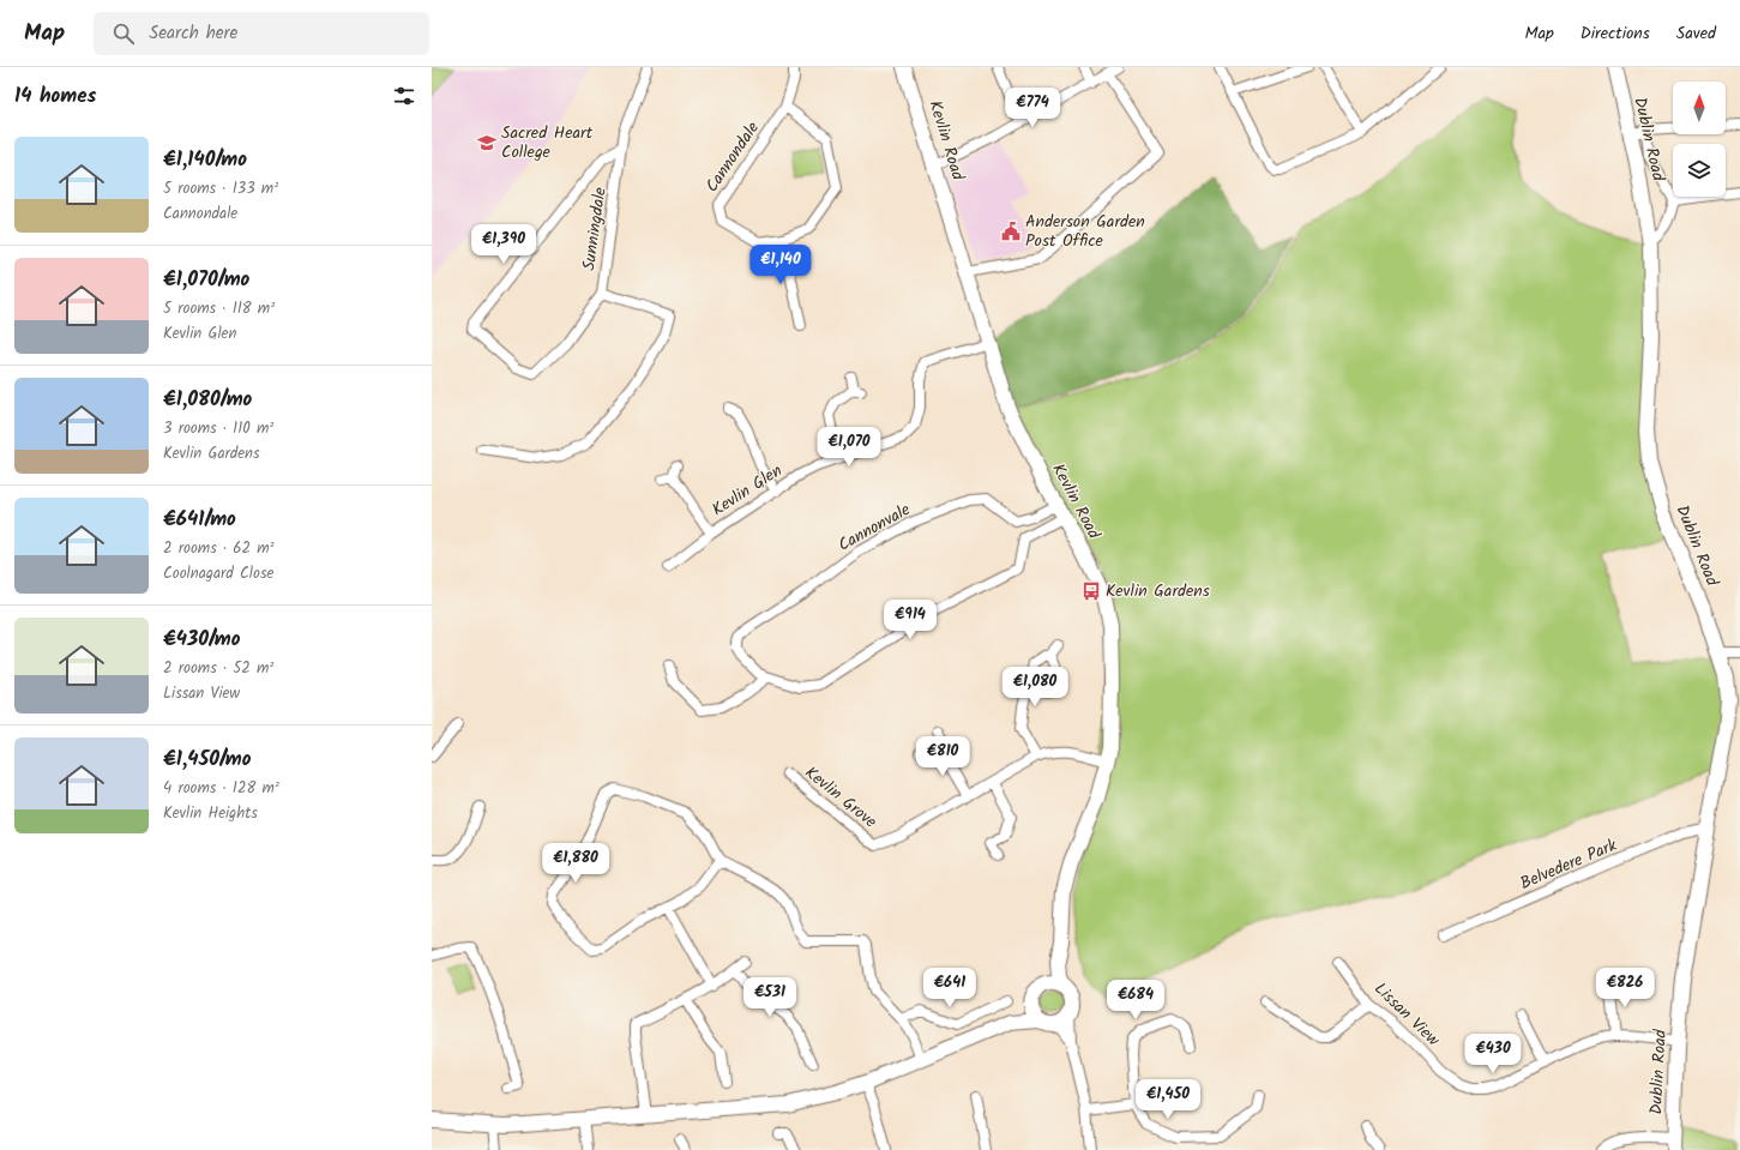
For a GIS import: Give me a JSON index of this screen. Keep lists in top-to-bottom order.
{
  "streets": {
    "street": [
      "Dublin Road",
      "Kevlin Road",
      "Cannondale",
      "Sunningdale",
      "Kevlin Glen",
      "Cannonvale",
      "Kevlin Grove",
      "Belvedere Park",
      "Lissan View"
    ]
  },
  "crossings": [
    ["Dublin Road", "Belvedere Park"],
    ["Dublin Road", "Lissan View"],
    ["Kevlin Road", "Kevlin Glen"],
    ["Kevlin Road", "Cannonvale"]
  ],
  "places": {
    "school or university": ["Sacred Heart College"],
    "public building": ["Anderson Garden Post Office"],
    "bus stop": ["Kevlin Gardens"]
  },
  "north": "top",
  "page": {
    "header": "Map",
    "search": "Search here",
    "nav": ["Map", "Directions", "Saved"],
    "heading": "14 homes",
    "price": [
      "€774",
      "€1,390",
      "€1,140",
      "€1,070",
      "€914",
      "€1,080",
      "€810",
      "€1,880",
      "€641",
      "€826",
      "€531",
      "€684",
      "€430",
      "€1,450"
    ],
    "list": [
      {
        "name": "€1,140/mo",
        "note": "5 rooms · 133 m² · Cannondale"
      },
      {
        "name": "€1,070/mo",
        "note": "5 rooms · 118 m² · Kevlin Glen"
      },
      {
        "name": "€1,080/mo",
        "note": "3 rooms · 110 m² · Kevlin Gardens"
      },
      {
        "name": "€641/mo",
        "note": "2 rooms · 62 m² · Coolnagard Close"
      },
      {
        "name": "€430/mo",
        "note": "2 rooms · 52 m² · Lissan View"
      },
      {
        "name": "€1,450/mo",
        "note": "4 rooms · 128 m² · Kevlin Heights"
      }
    ]
  }
}
